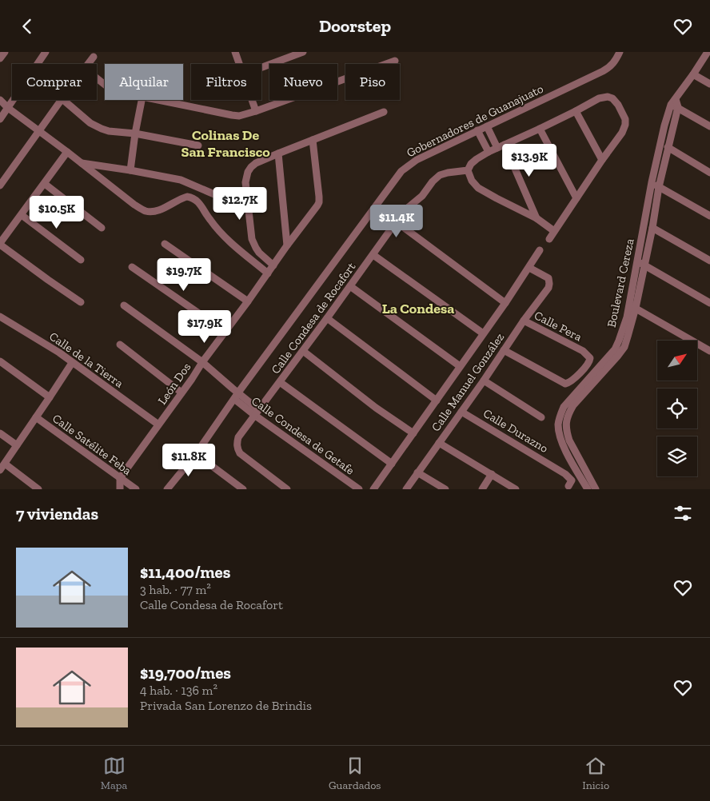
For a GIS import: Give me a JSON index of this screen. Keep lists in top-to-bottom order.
{
  "streets": {
    "street": [
      "Gobernadores de Guanajuato",
      "Boulevard Cereza",
      "Calle Condesa de Rocafort",
      "Calle Pera",
      "Calle de la Tierra",
      "Calle Manuel González",
      "León Dos",
      "Calle Durazno",
      "Calle Condesa de Getafe",
      "Calle Satélite Feba"
    ]
  },
  "crossings": [
    ["Gobernadores de Guanajuato", "Calle Condesa de Getafe"],
    ["Calle Condesa de Rocafort", "Calle Condesa de Getafe"],
    ["Calle Pera", "Calle Manuel González"],
    ["Calle de la Tierra", "León Dos"],
    ["Calle Manuel González", "Calle Durazno"],
    ["León Dos", "Calle Condesa de Getafe"],
    ["León Dos", "Calle Satélite Feba"]
  ],
  "districts": ["Colinas De San Francisco", "La Condesa"],
  "north": "top right",
  "page": {
    "header": "Doorstep",
    "chip": [
      "Comprar",
      "Alquilar",
      "Filtros",
      "Nuevo",
      "Piso"
    ],
    "price": [
      "$13.9K",
      "$12.7K",
      "$10.5K",
      "$11.4K",
      "$19.7K",
      "$17.9K",
      "$11.8K"
    ],
    "heading": "7 viviendas",
    "list": [
      {
        "name": "$11,400/mes",
        "note": "3 hab. · 77 m² · Calle Condesa de Rocafort"
      },
      {
        "name": "$19,700/mes",
        "note": "4 hab. · 136 m² · Privada San Lorenzo de Brindis"
      }
    ],
    "tabs": ["Mapa", "Guardados", "Inicio"]
  }
}
